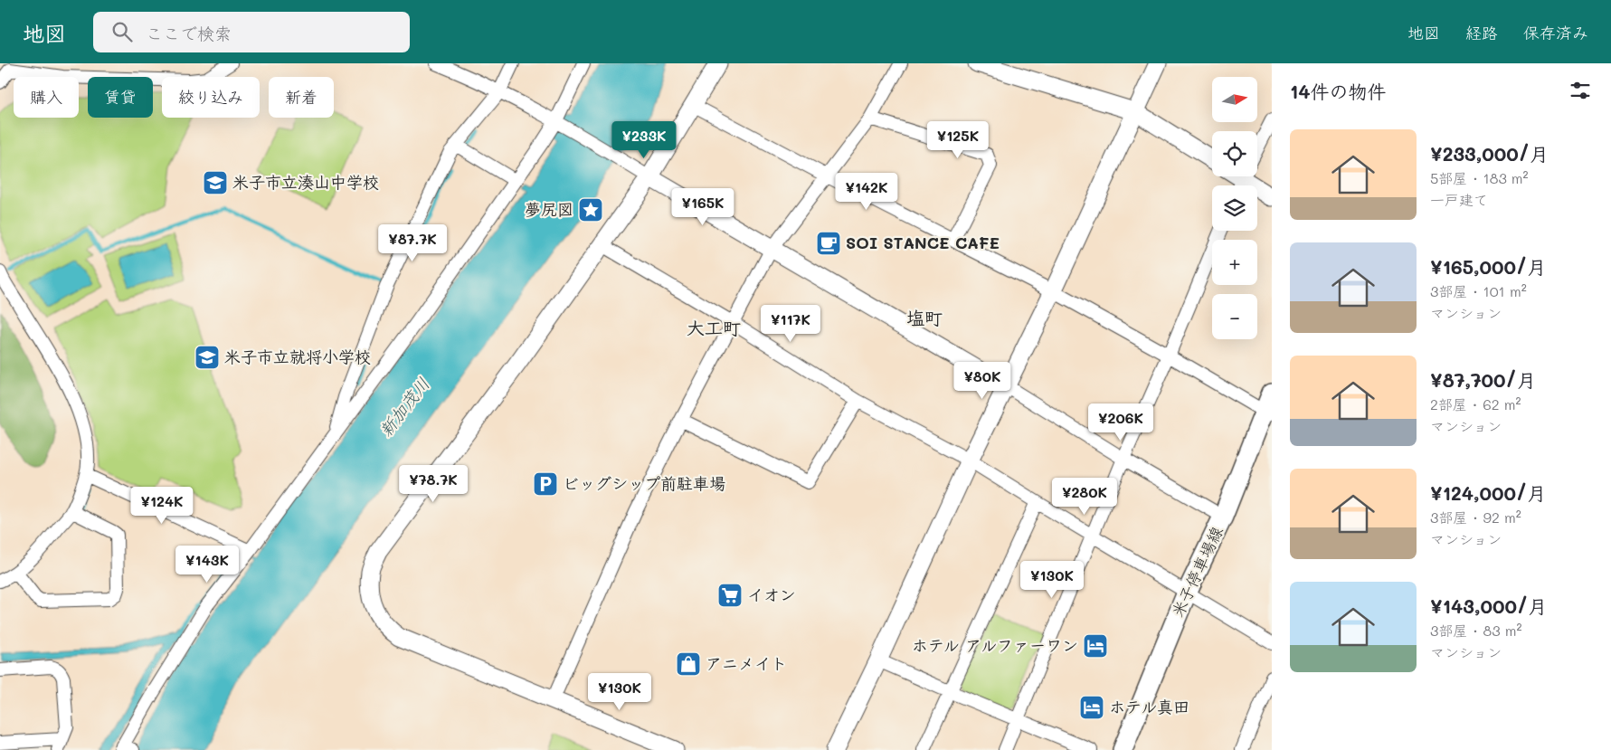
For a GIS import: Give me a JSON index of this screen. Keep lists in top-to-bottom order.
{
  "streets": {
    "main road": ["米子停車場線"]
  },
  "districts": ["塩町", "大工町"],
  "water": ["新加茂川"],
  "places": {
    "school or university": ["米子市立湊山中学校", "米子市立就将小学校"],
    "place": ["夢尻図"],
    "cafe": ["SOI STANCE CAFE"],
    "parking": ["ビッグシップ前駐車場"],
    "supermarket": ["イオン"],
    "hotel": ["ホテル アルファーワン", "ホテル真田"],
    "shop": ["アニメイト"]
  },
  "north": "right",
  "page": {
    "header": "地図",
    "search": "ここで検索",
    "nav": ["地図", "経路", "保存済み"],
    "heading": "14件の物件",
    "map_buttons": ["+", "−"],
    "chip": [
      "購入",
      "賃貸",
      "絞り込み",
      "新着"
    ],
    "list": [
      {
        "name": "¥233,000/月",
        "note": "5部屋 · 183 m² · 一戸建て"
      },
      {
        "name": "¥165,000/月",
        "note": "3部屋 · 101 m² · マンション"
      },
      {
        "name": "¥87,700/月",
        "note": "2部屋 · 62 m² · マンション"
      },
      {
        "name": "¥124,000/月",
        "note": "3部屋 · 92 m² · マンション"
      },
      {
        "name": "¥143,000/月",
        "note": "3部屋 · 83 m² · マンション"
      }
    ],
    "price": [
      "¥233K",
      "¥125K",
      "¥142K",
      "¥165K",
      "¥87.7K",
      "¥117K",
      "¥80K",
      "¥206K",
      "¥78.7K",
      "¥280K",
      "¥124K",
      "¥143K",
      "¥130K",
      "¥130K"
    ]
  }
}
